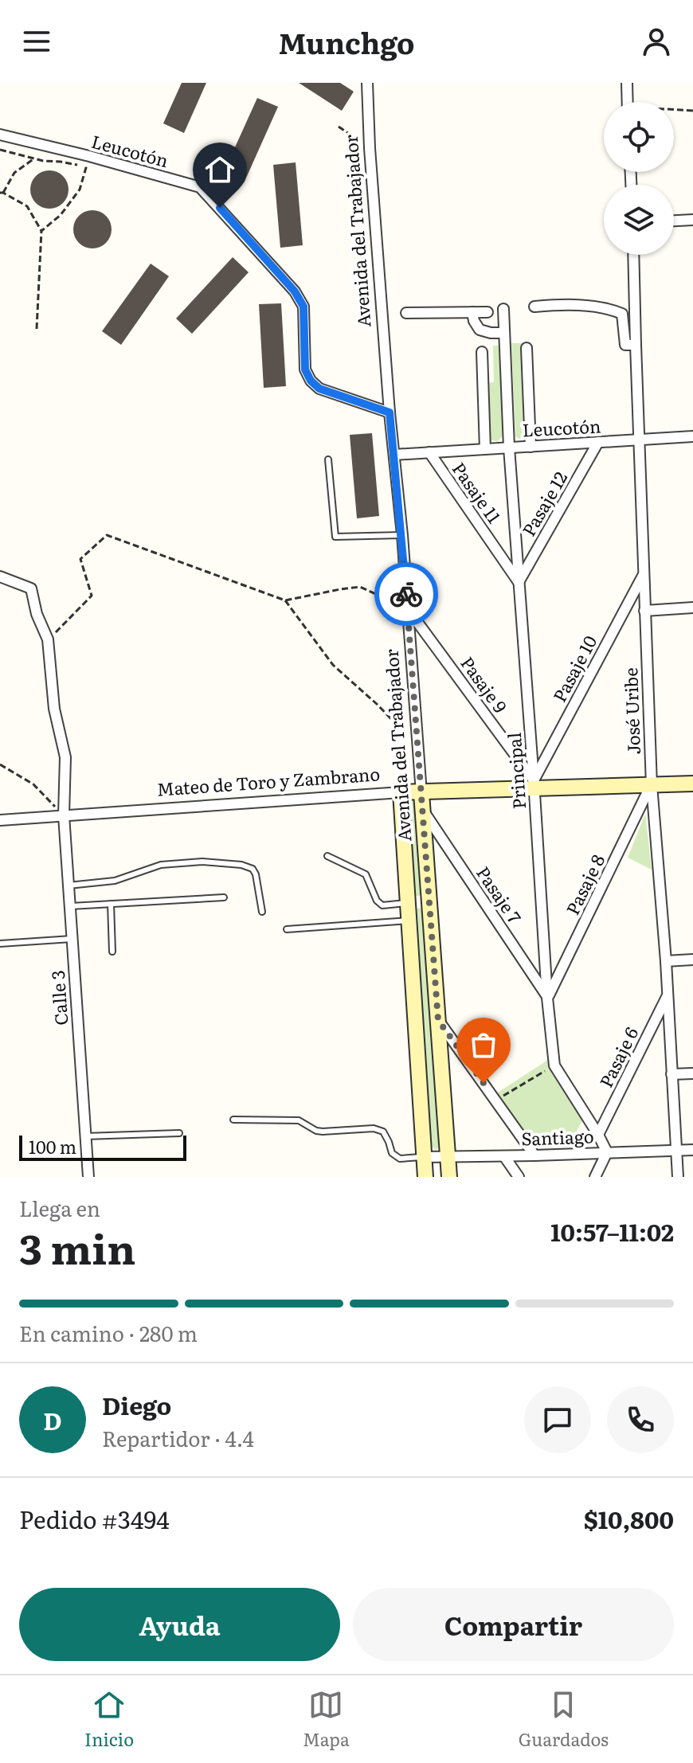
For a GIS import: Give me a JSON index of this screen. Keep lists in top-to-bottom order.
{
  "streets": {
    "street": [
      "Leucotón",
      "Avenida del Trabajador",
      "Pasaje 11",
      "Pasaje 12",
      "Pasaje 10",
      "Pasaje 9",
      "José Uribe",
      "Principal",
      "Mateo de Toro y Zambrano",
      "Pasaje 8",
      "Pasaje 7",
      "Calle 3",
      "Pasaje 6",
      "Santiago"
    ]
  },
  "crossings": [
    ["Leucotón", "Avenida del Trabajador"],
    ["Leucotón", "Pasaje 11"],
    ["Leucotón", "Pasaje 12"],
    ["Leucotón", "José Uribe"],
    ["Leucotón", "Principal"],
    ["Avenida del Trabajador", "Pasaje 9"],
    ["Avenida del Trabajador", "Mateo de Toro y Zambrano"],
    ["Avenida del Trabajador", "Pasaje 7"],
    ["Avenida del Trabajador", "Santiago"],
    ["Pasaje 11", "Pasaje 12"],
    ["Pasaje 11", "Principal"],
    ["Pasaje 12", "Principal"],
    ["Pasaje 10", "Pasaje 9"],
    ["Pasaje 10", "José Uribe"],
    ["Pasaje 10", "Principal"],
    ["Pasaje 10", "Mateo de Toro y Zambrano"],
    ["Pasaje 9", "Principal"],
    ["Pasaje 9", "Mateo de Toro y Zambrano"],
    ["José Uribe", "Mateo de Toro y Zambrano"],
    ["José Uribe", "Pasaje 8"],
    ["José Uribe", "Pasaje 6"],
    ["José Uribe", "Santiago"],
    ["Principal", "Mateo de Toro y Zambrano"],
    ["Principal", "Pasaje 8"],
    ["Principal", "Pasaje 7"],
    ["Principal", "Pasaje 6"],
    ["Principal", "Santiago"],
    ["Mateo de Toro y Zambrano", "Pasaje 8"],
    ["Mateo de Toro y Zambrano", "Calle 3"],
    ["Pasaje 8", "Pasaje 7"]
  ],
  "scale_bar": "100 m",
  "page": {
    "header": "Munchgo",
    "scale": "100 m",
    "heading": ["3 min", "Llega en", "10:57–11:02"],
    "panel": [
      "Diego",
      "Repartidor · 4.4",
      "Pedido #3494",
      "$10,800"
    ],
    "bar": "En camino · 280 m",
    "round": "D",
    "buttons": ["Ayuda", "Compartir"],
    "tabs": ["Inicio", "Mapa", "Guardados"]
  }
}
